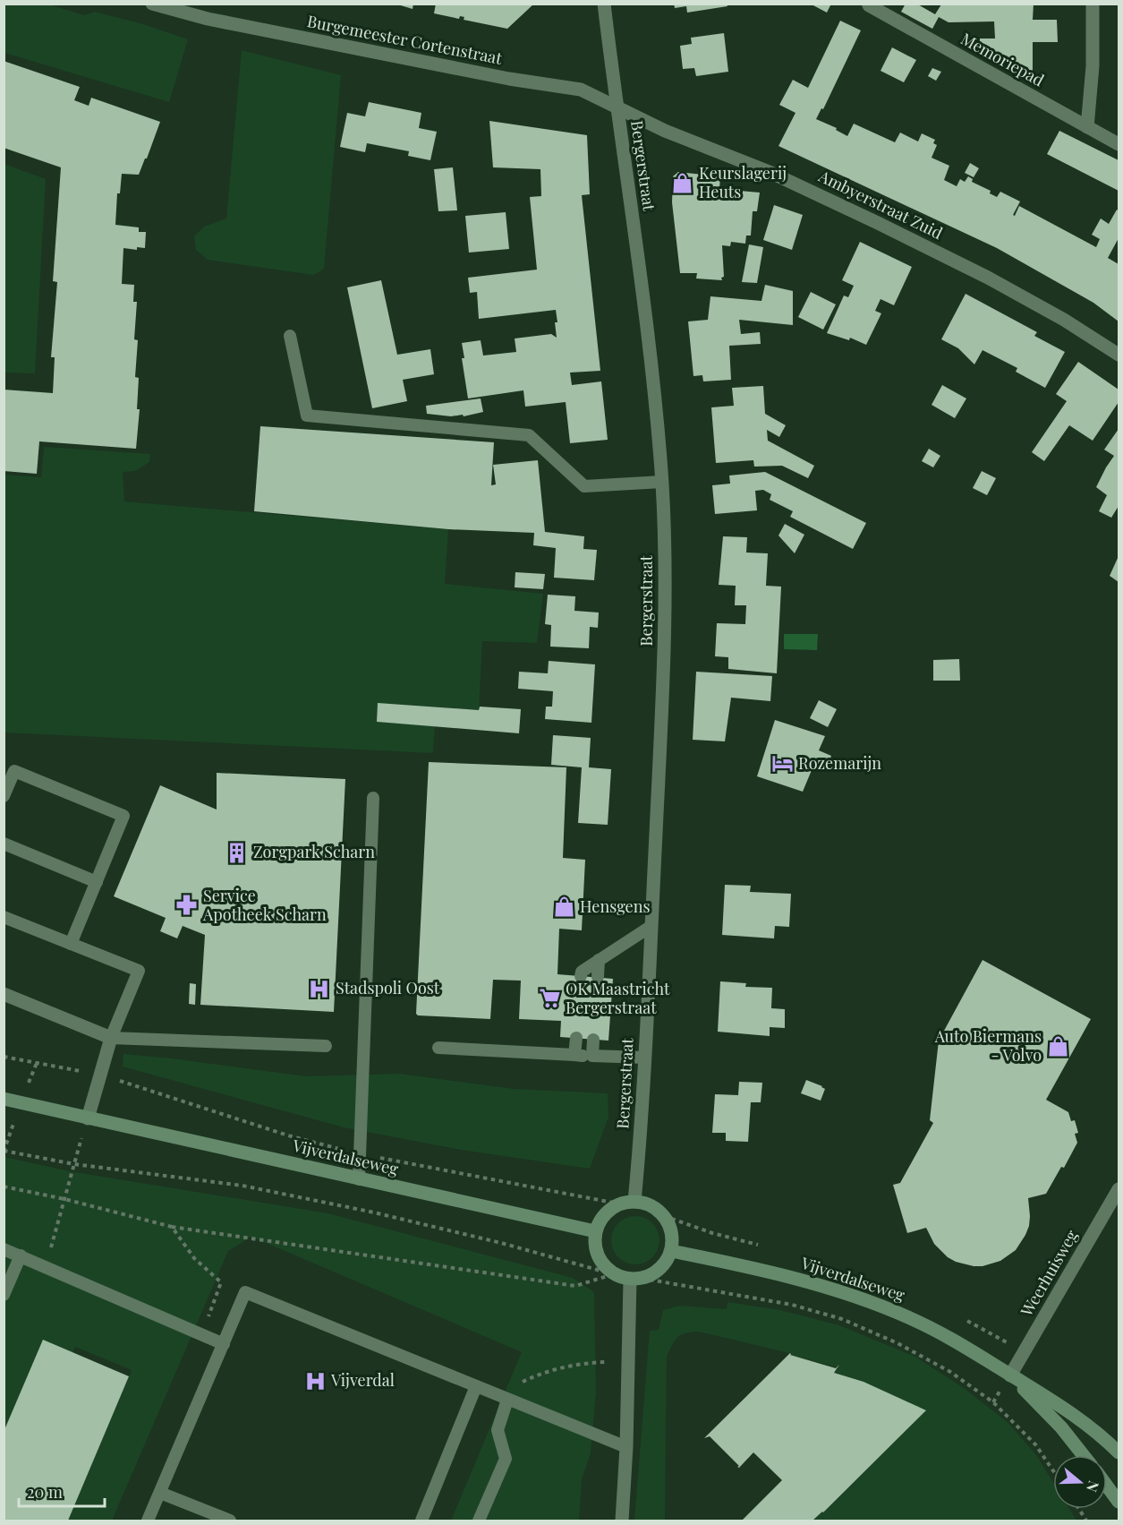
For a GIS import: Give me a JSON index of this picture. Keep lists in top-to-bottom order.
{
  "streets": {
    "main road": ["Vijverdalseweg"],
    "street": [
      "Burgemeester Cortenstraat",
      "Memoriepad",
      "Bergerstraat",
      "Ambyerstraat Zuid",
      "Weerhuisweg"
    ]
  },
  "crossings": [
    ["Burgemeester Cortenstraat", "Bergerstraat"],
    ["Burgemeester Cortenstraat", "Ambyerstraat Zuid"],
    ["Bergerstraat", "Ambyerstraat Zuid"],
    ["Bergerstraat", "Vijverdalseweg"],
    ["Vijverdalseweg", "Weerhuisweg"]
  ],
  "places": {
    "shop": ["Keurslagerij Heuts", "Hensgens", "Auto Biermans - Volvo"],
    "hotel": ["Rozemarijn"],
    "building": ["Zorgpark Scharn"],
    "pharmacy": ["Service Apotheek Scharn"],
    "hospital": ["Stadspoli Oost", "Vijverdal"],
    "supermarket": ["OK Maastricht Bergerstraat"]
  },
  "scale_bar": "20 m",
  "north": "right"
}
